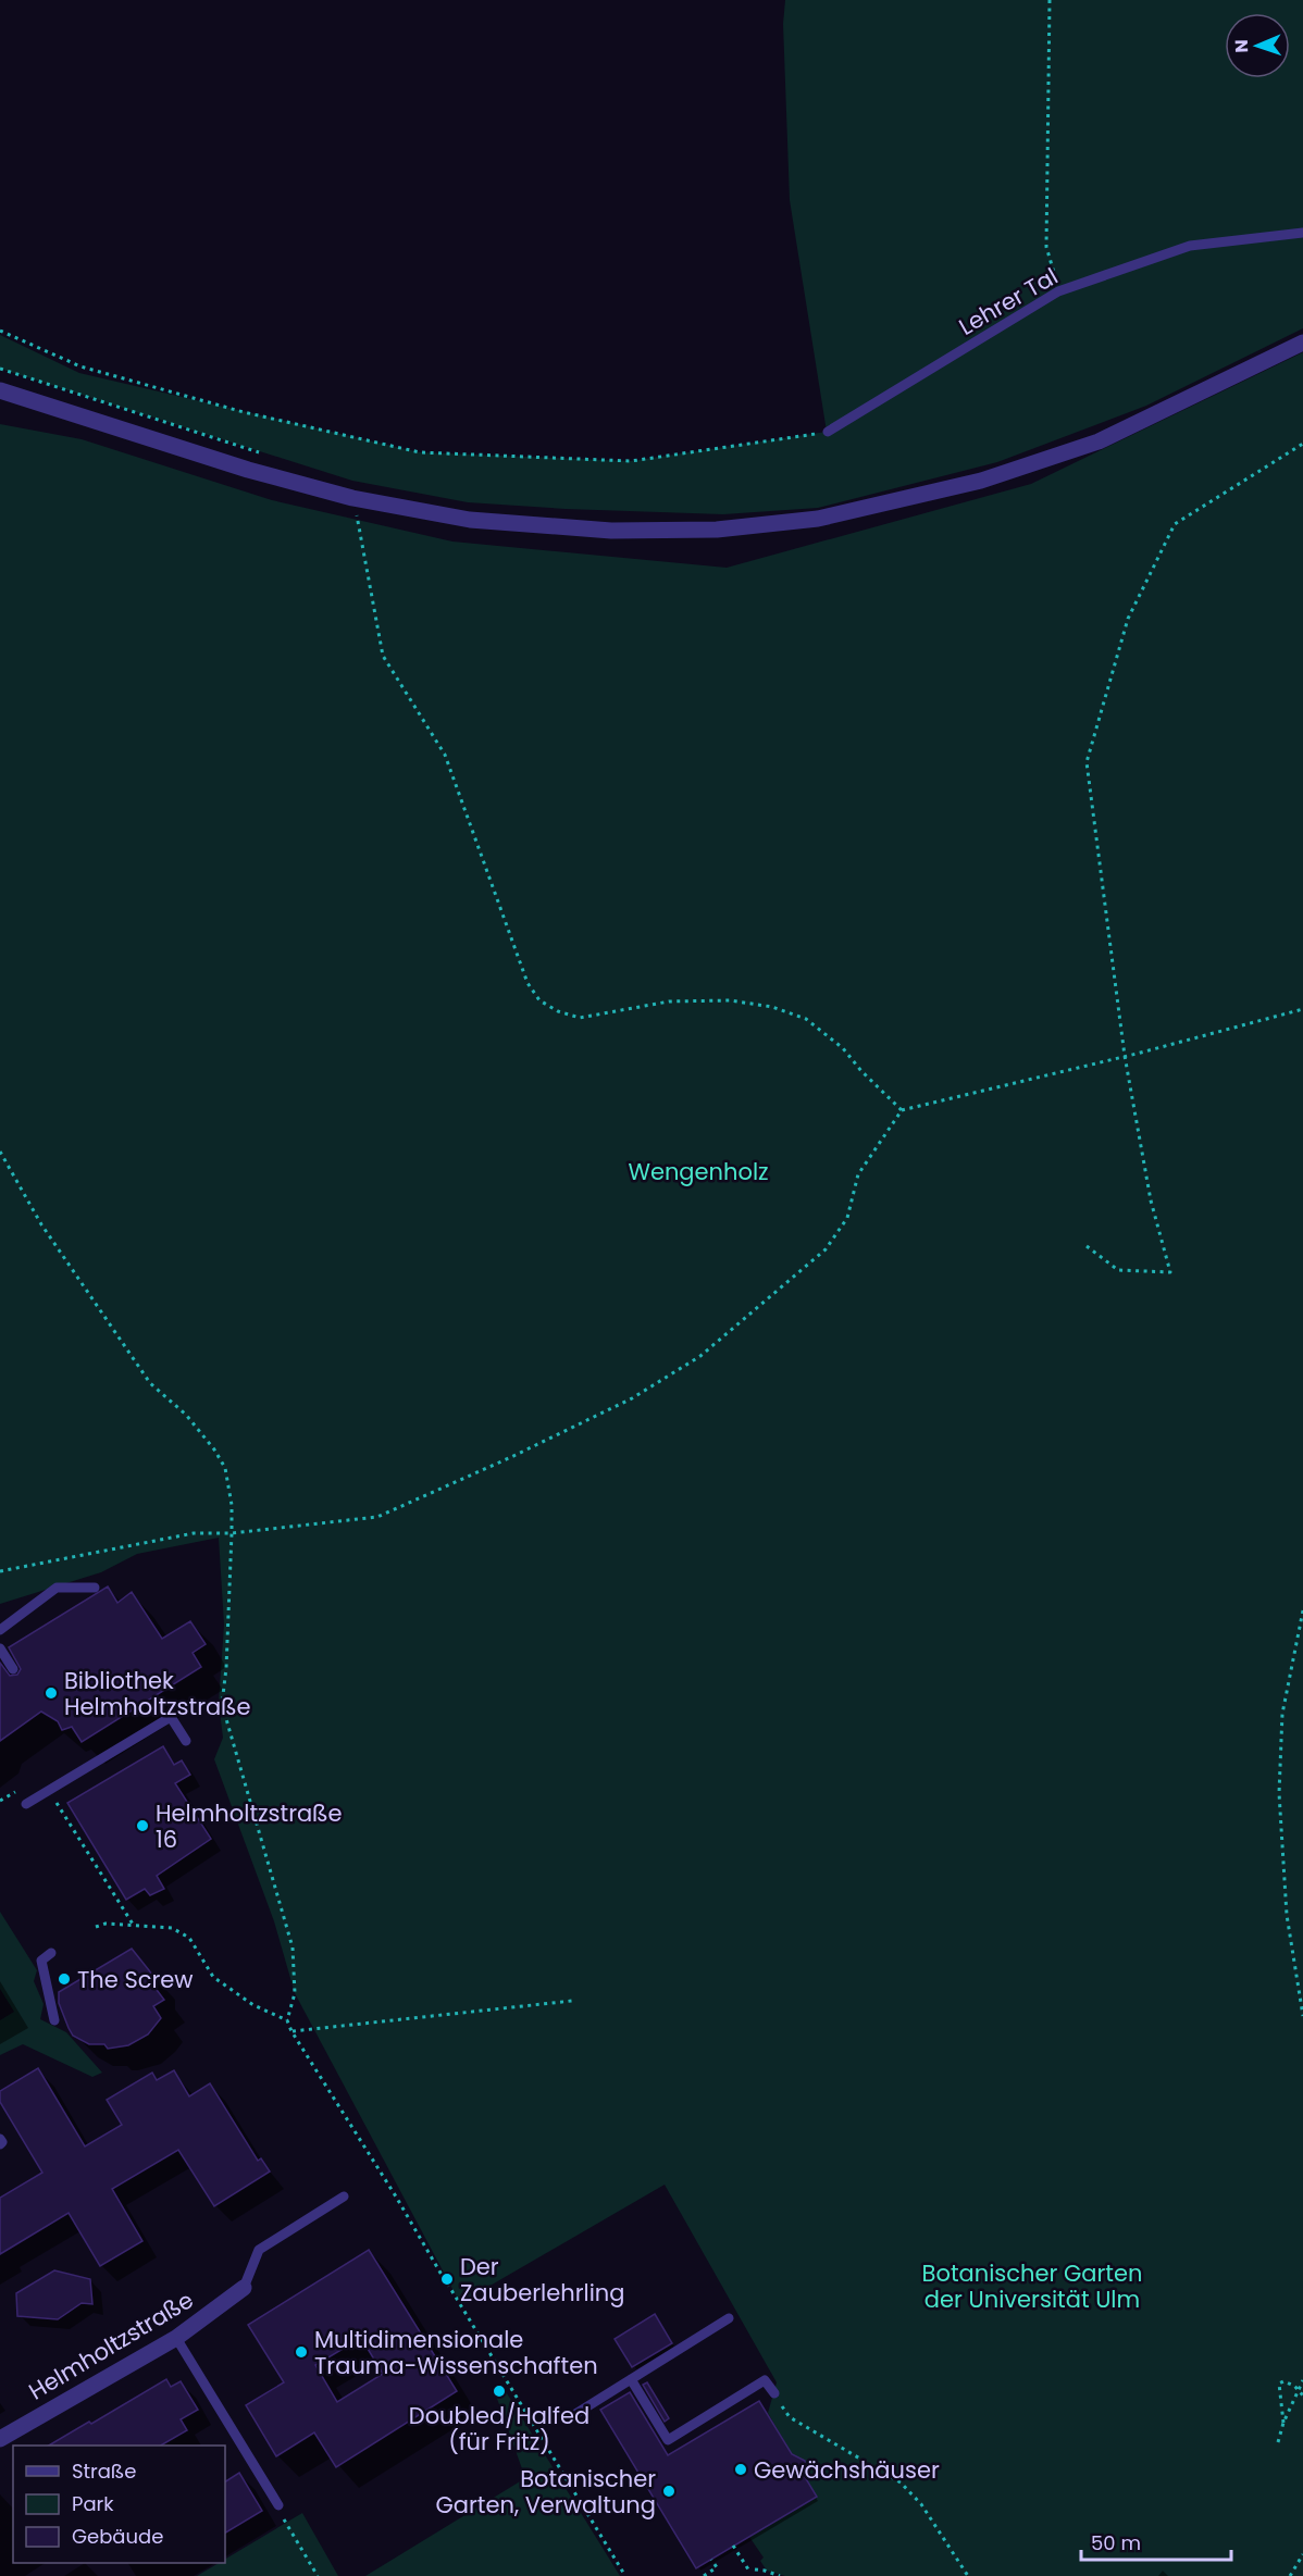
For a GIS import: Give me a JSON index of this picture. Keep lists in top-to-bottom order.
{
  "streets": {
    "street": ["Helmholtzstraße"],
    "lane": ["Lehrer Tal"]
  },
  "parks": ["Wengenholz", "Botanischer Garten der Universität Ulm"],
  "places": [
    "Bibliothek Helmholtzstraße",
    "Helmholtzstraße 16",
    "The Screw",
    "Der Zauberlehrling",
    "Multidimensionale Trauma-Wissenschaften",
    "Doubled/Halfed (für Fritz)",
    "Gewächshäuser",
    "Botanischer Garten, Verwaltung"
  ],
  "legend": ["Straße", "Park", "Gebäude"],
  "scale_bar": "50 m",
  "north": "left"
}
